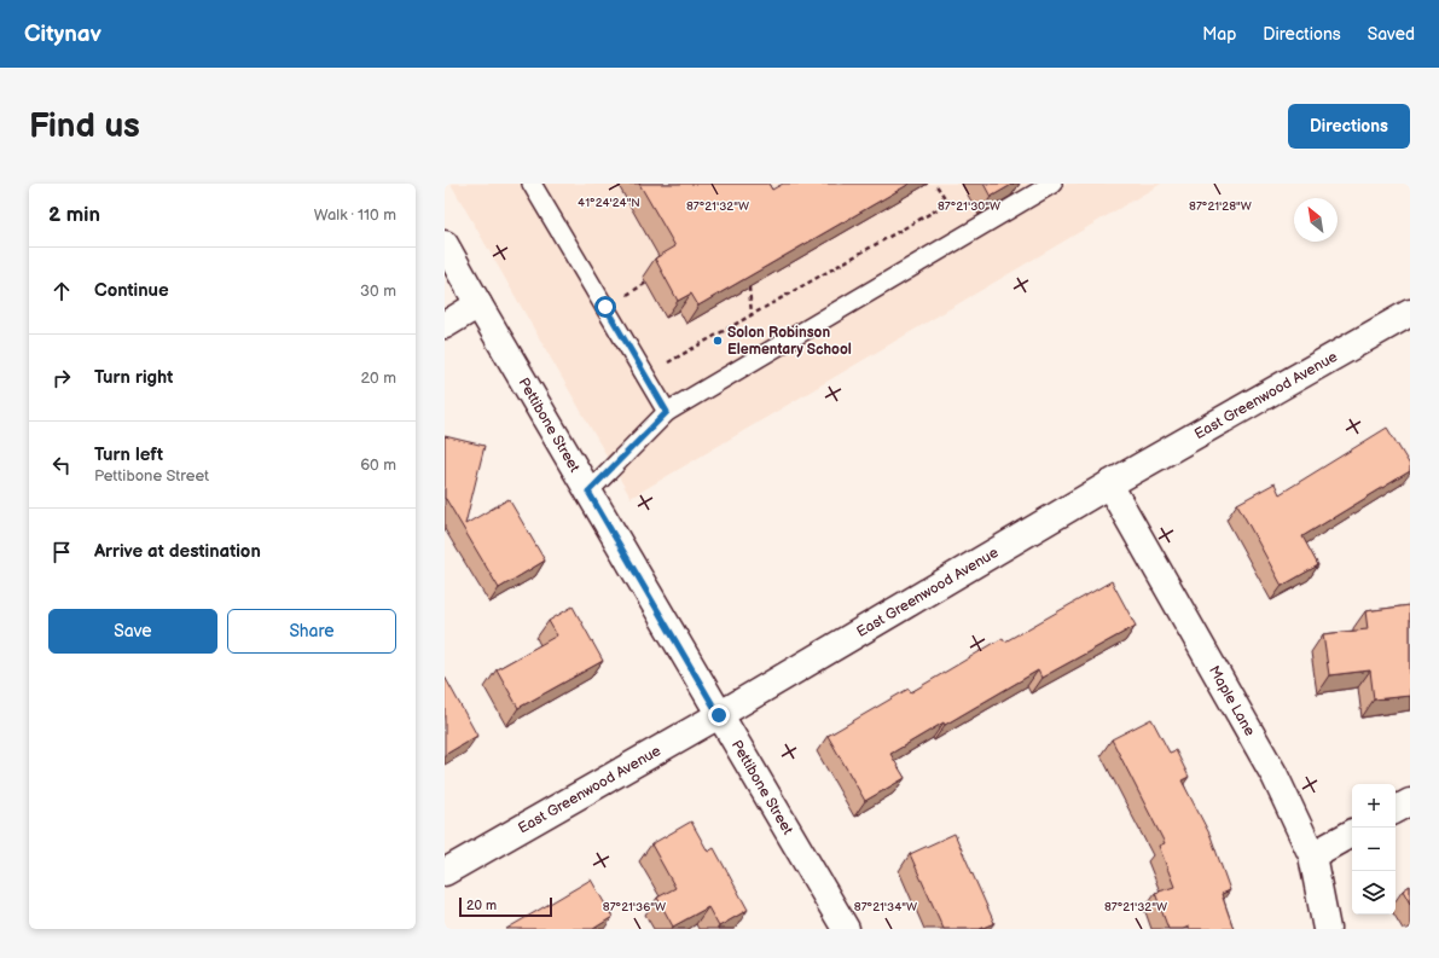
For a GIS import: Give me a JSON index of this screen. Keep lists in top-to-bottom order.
{
  "streets": {
    "street": ["East Greenwood Avenue", "Pettibone Street", "Maple Lane"]
  },
  "crossings": [
    ["East Greenwood Avenue", "Pettibone Street"],
    ["East Greenwood Avenue", "Maple Lane"]
  ],
  "places": ["Solon Robinson Elementary School"],
  "scale_bar": "20 m",
  "north": "top left",
  "page": {
    "header": "Citynav",
    "nav": ["Map", "Directions", "Saved"],
    "buttons": [
      "Directions",
      ["Save", "Share"]
    ],
    "title": "Find us",
    "heading": ["2 min", "Walk · 110 m"],
    "list": [
      ["Continue", "30 m"],
      ["Turn right", "20 m"],
      ["Turn left", "Pettibone Street", "60 m"],
      "Arrive at destination"
    ],
    "map_buttons": ["+", "−"],
    "scale": "20 m"
  },
  "coordinates": [
    "41°24'24\"N",
    "87°21'32\"W",
    "87°21'30\"W",
    "87°21'28\"W",
    "87°21'36\"W",
    "87°21'34\"W"
  ]
}
